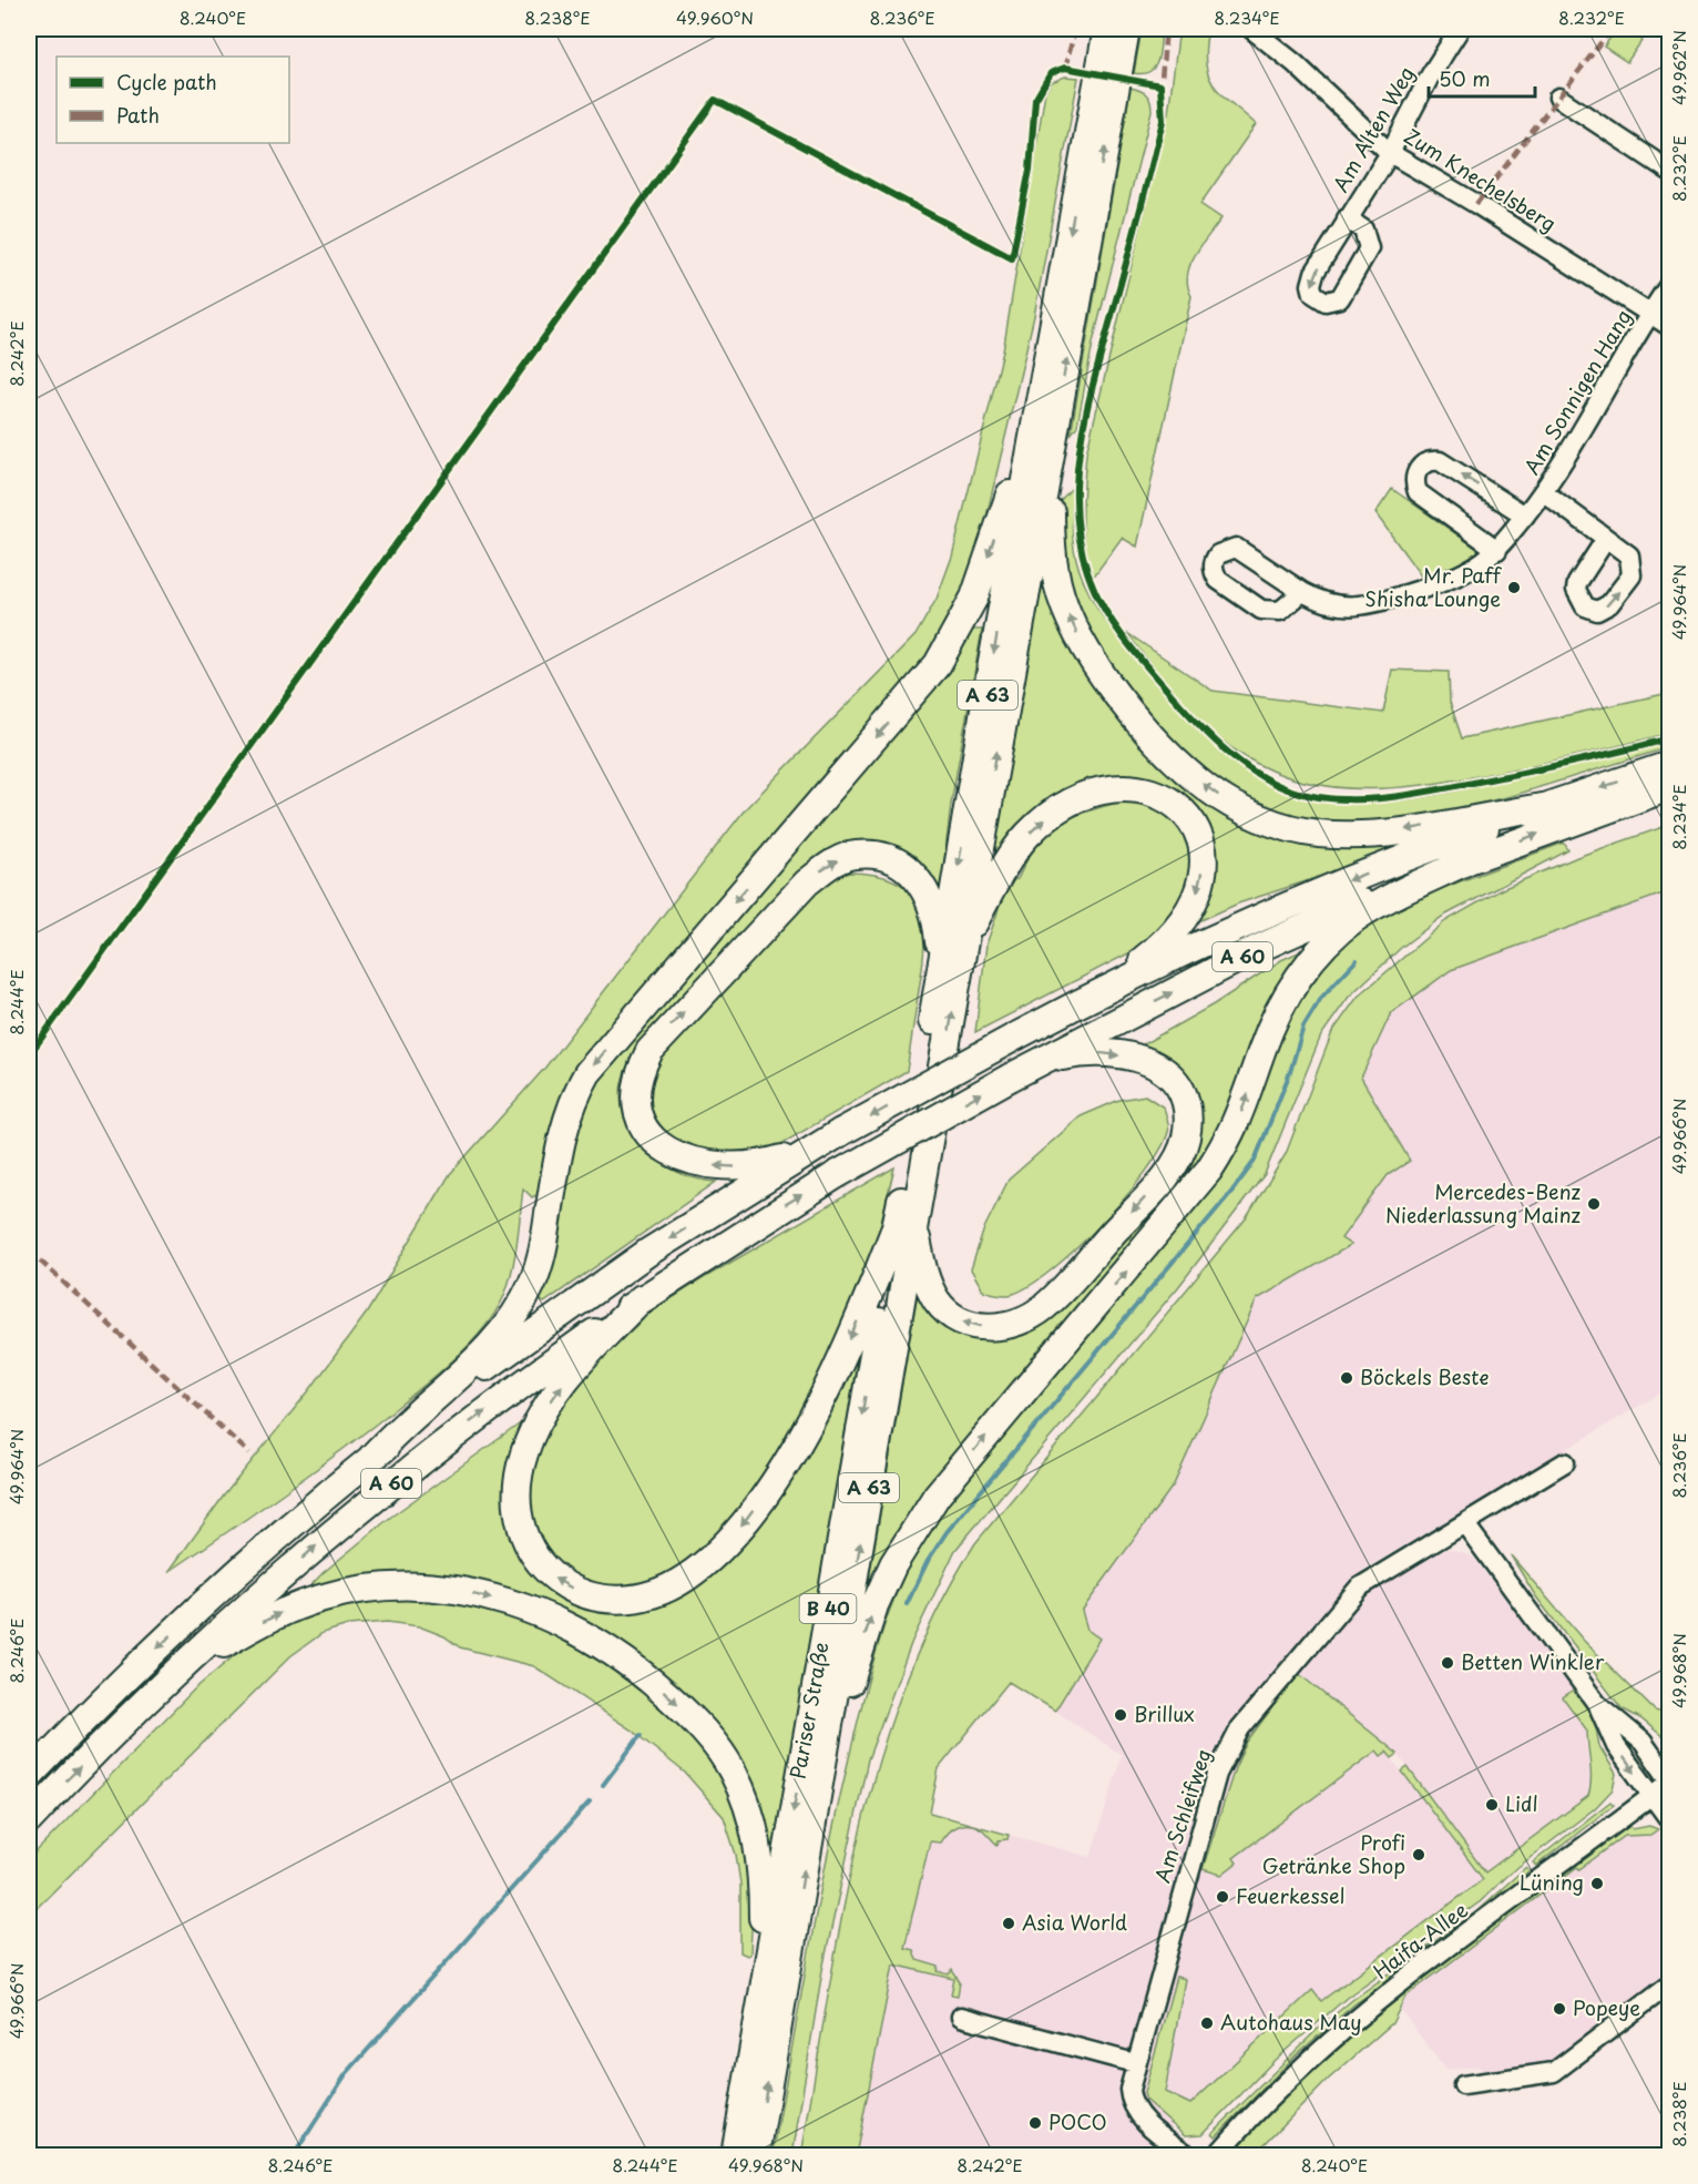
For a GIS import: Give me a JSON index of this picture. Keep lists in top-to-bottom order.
{
  "streets": {
    "highway": [
      "A 63",
      "A 60",
      "B 40",
      "Pariser Straße"
    ],
    "street": [
      "Am Alten Weg",
      "Zum Knechelsberg",
      "Am Sonnigen Hang",
      "Am Schleifweg",
      "Haifa-Allee"
    ]
  },
  "crossings": [
    ["Am Alten Weg", "Zum Knechelsberg"],
    ["Zum Knechelsberg", "Am Sonnigen Hang"],
    ["A 63", "Pariser Straße"]
  ],
  "places": [
    "Mr. Paff Shisha Lounge",
    "Mercedes-Benz Niederlassung Mainz",
    "Böckels Beste",
    "Betten Winkler",
    "Brillux",
    "Lidl",
    "Profi Getränke Shop",
    "Lüning",
    "Feuerkessel",
    "Asia World",
    "Popeye",
    "Autohaus May",
    "POCO"
  ],
  "legend": ["Cycle path", "Path"],
  "scale_bar": "50 m",
  "coordinates": [
    "8.240°E",
    "8.238°E",
    "49.960°N",
    "8.236°E",
    "8.234°E",
    "8.232°E",
    "49.962°N",
    "8.242°E",
    "49.964°N",
    "8.244°E",
    "49.966°N",
    "8.246°E",
    "49.968°N"
  ]
}
